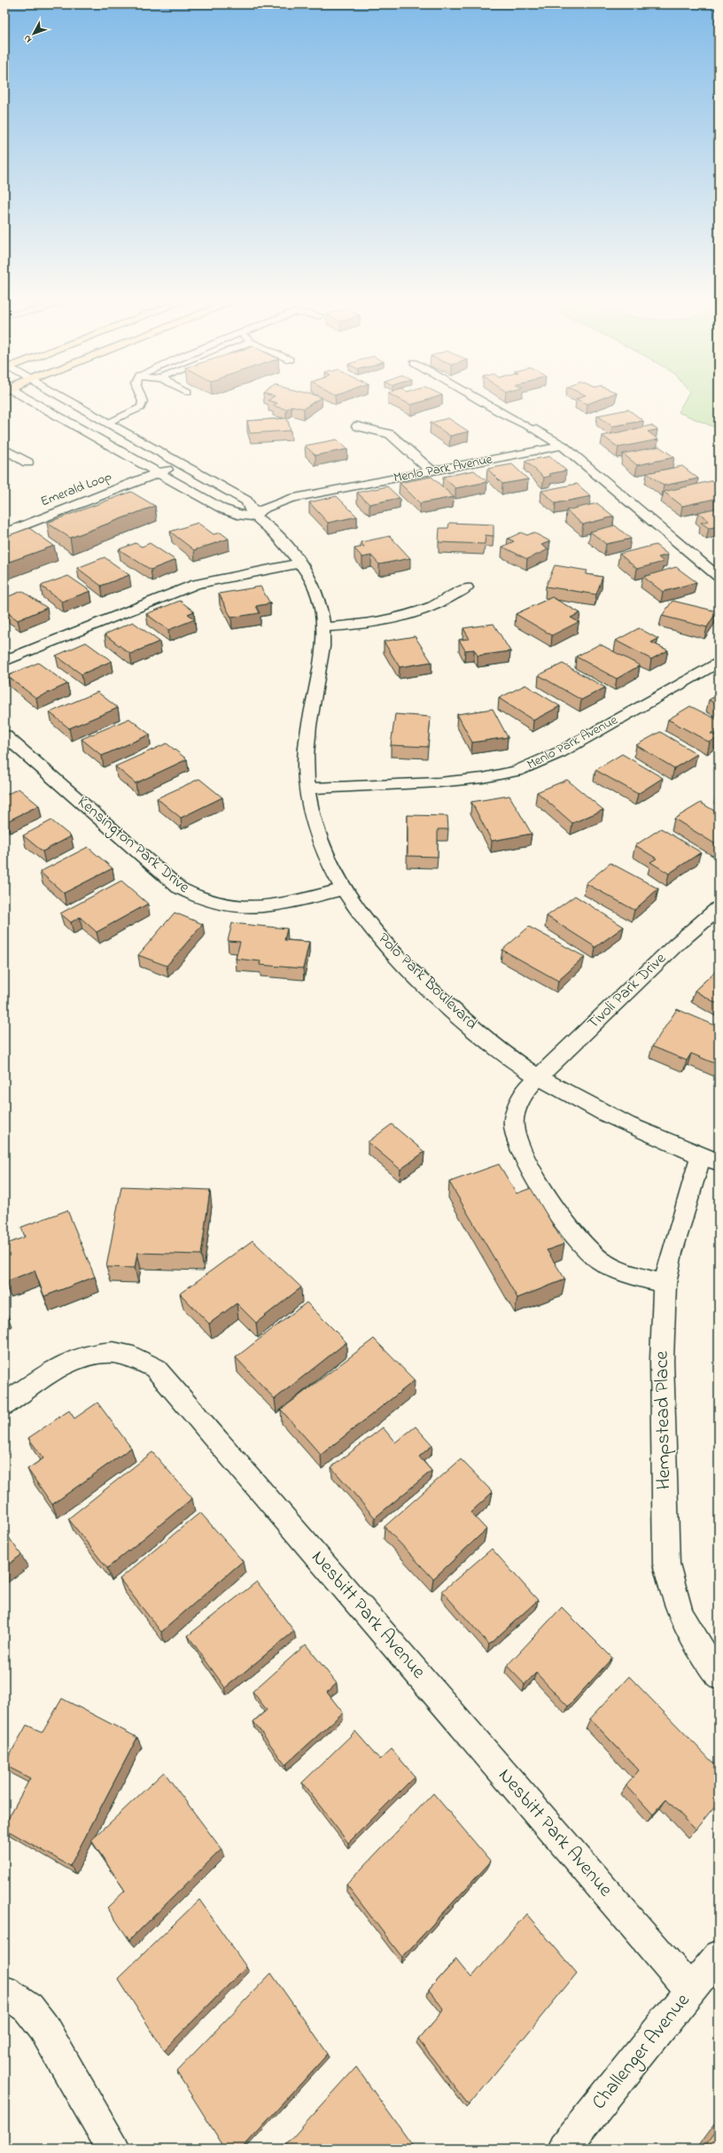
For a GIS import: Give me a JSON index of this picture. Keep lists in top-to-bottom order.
{
  "streets": {
    "street": [
      "Menlo Park Avenue",
      "Emerald Loop",
      "Kensington Park Drive",
      "Polo Park Boulevard",
      "Tivoli Park Drive",
      "Hempstead Place",
      "Nesbitt Park Avenue",
      "Challenger Avenue"
    ]
  },
  "crossings": [
    ["Menlo Park Avenue", "Polo Park Boulevard"],
    ["Kensington Park Drive", "Polo Park Boulevard"],
    ["Polo Park Boulevard", "Tivoli Park Drive"],
    ["Polo Park Boulevard", "Hempstead Place"],
    ["Tivoli Park Drive", "Hempstead Place"],
    ["Nesbitt Park Avenue", "Challenger Avenue"]
  ],
  "north": "bottom left"
}
